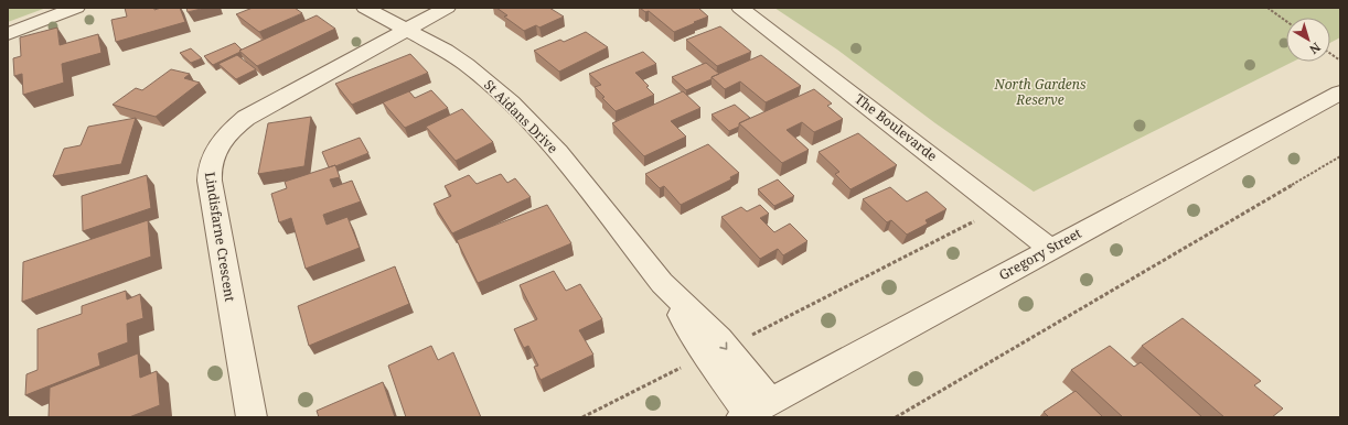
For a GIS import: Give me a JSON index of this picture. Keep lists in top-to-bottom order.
{
  "streets": {
    "street": [
      "St Aidans Drive",
      "The Boulevarde",
      "Lindisfarne Crescent",
      "Gregory Street"
    ]
  },
  "crossings": [
    ["St Aidans Drive", "Lindisfarne Crescent"],
    ["St Aidans Drive", "Gregory Street"],
    ["The Boulevarde", "Gregory Street"]
  ],
  "parks": ["North Gardens Reserve"],
  "north": "bottom right"
}
